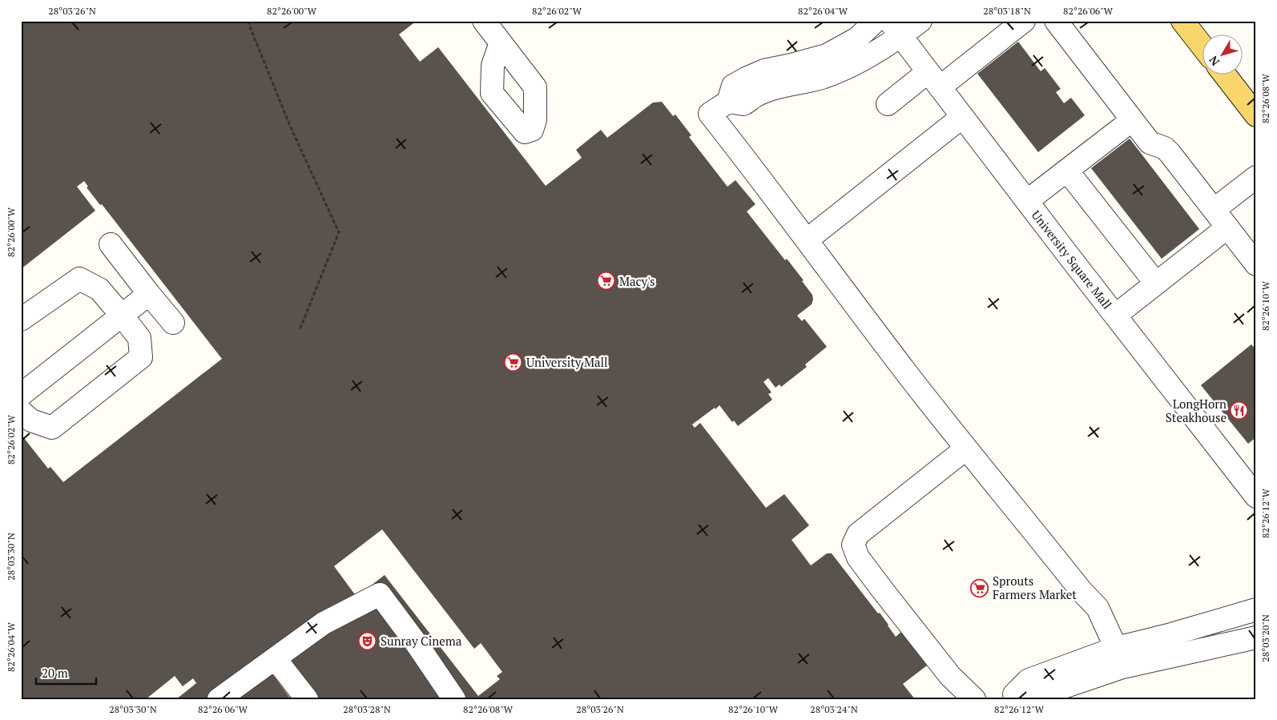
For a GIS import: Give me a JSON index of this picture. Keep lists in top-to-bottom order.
{
  "streets": {
    "lane": ["University Square Mall"]
  },
  "places": {
    "supermarket": ["Macy's", "University Mall", "Sprouts Farmers Market"],
    "restaurant": ["LongHorn Steakhouse"],
    "theatre": ["Sunray Cinema"]
  },
  "scale_bar": "20 m",
  "north": "bottom left",
  "coordinates": [
    "28°03'26\"N",
    "82°26'00\"W",
    "82°26'02\"W",
    "82°26'04\"W",
    "28°03'18\"N",
    "82°26'06\"W",
    "82°26'08\"W",
    "82°26'10\"W",
    "82°26'12\"W",
    "28°03'30\"N",
    "28°03'20\"N",
    "28°03'28\"N",
    "28°03'24\"N"
  ]
}
